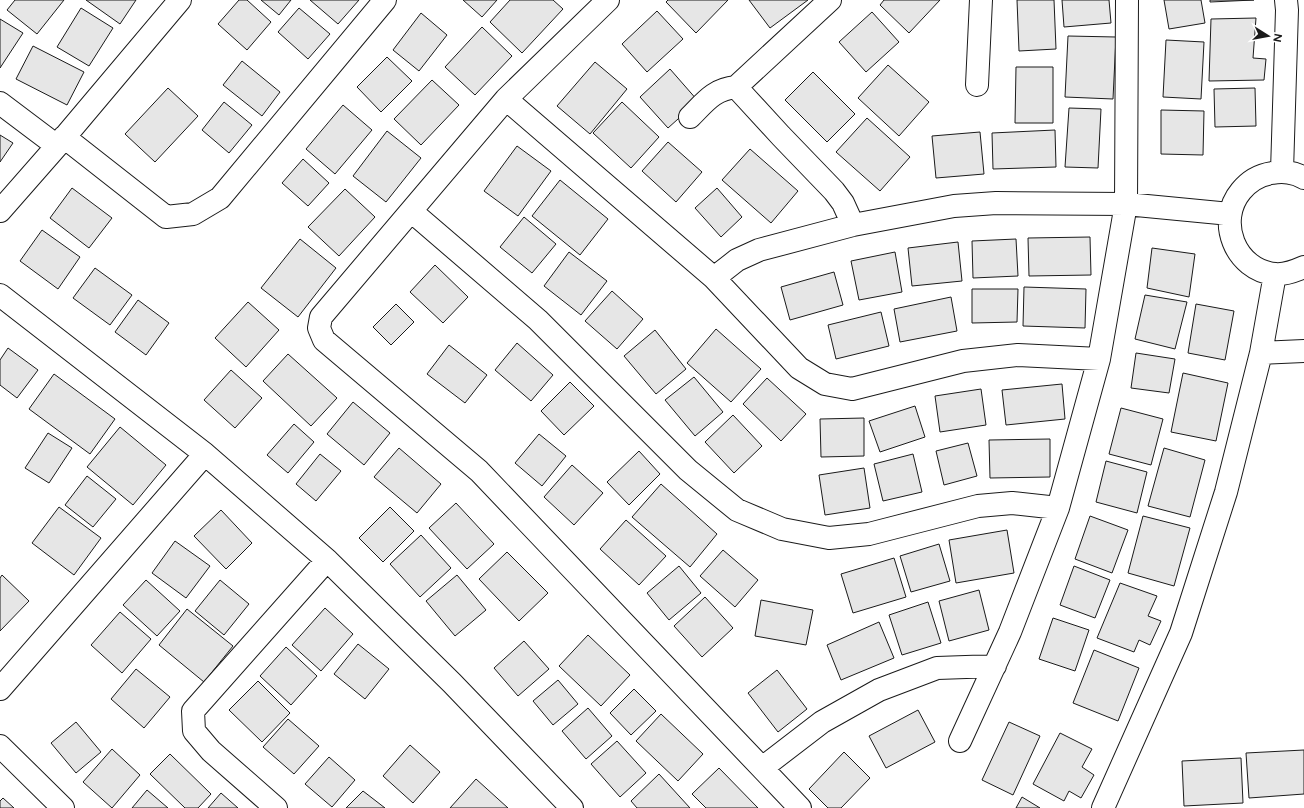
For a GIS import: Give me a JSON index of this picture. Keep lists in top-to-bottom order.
{
  "north": "right"
}
